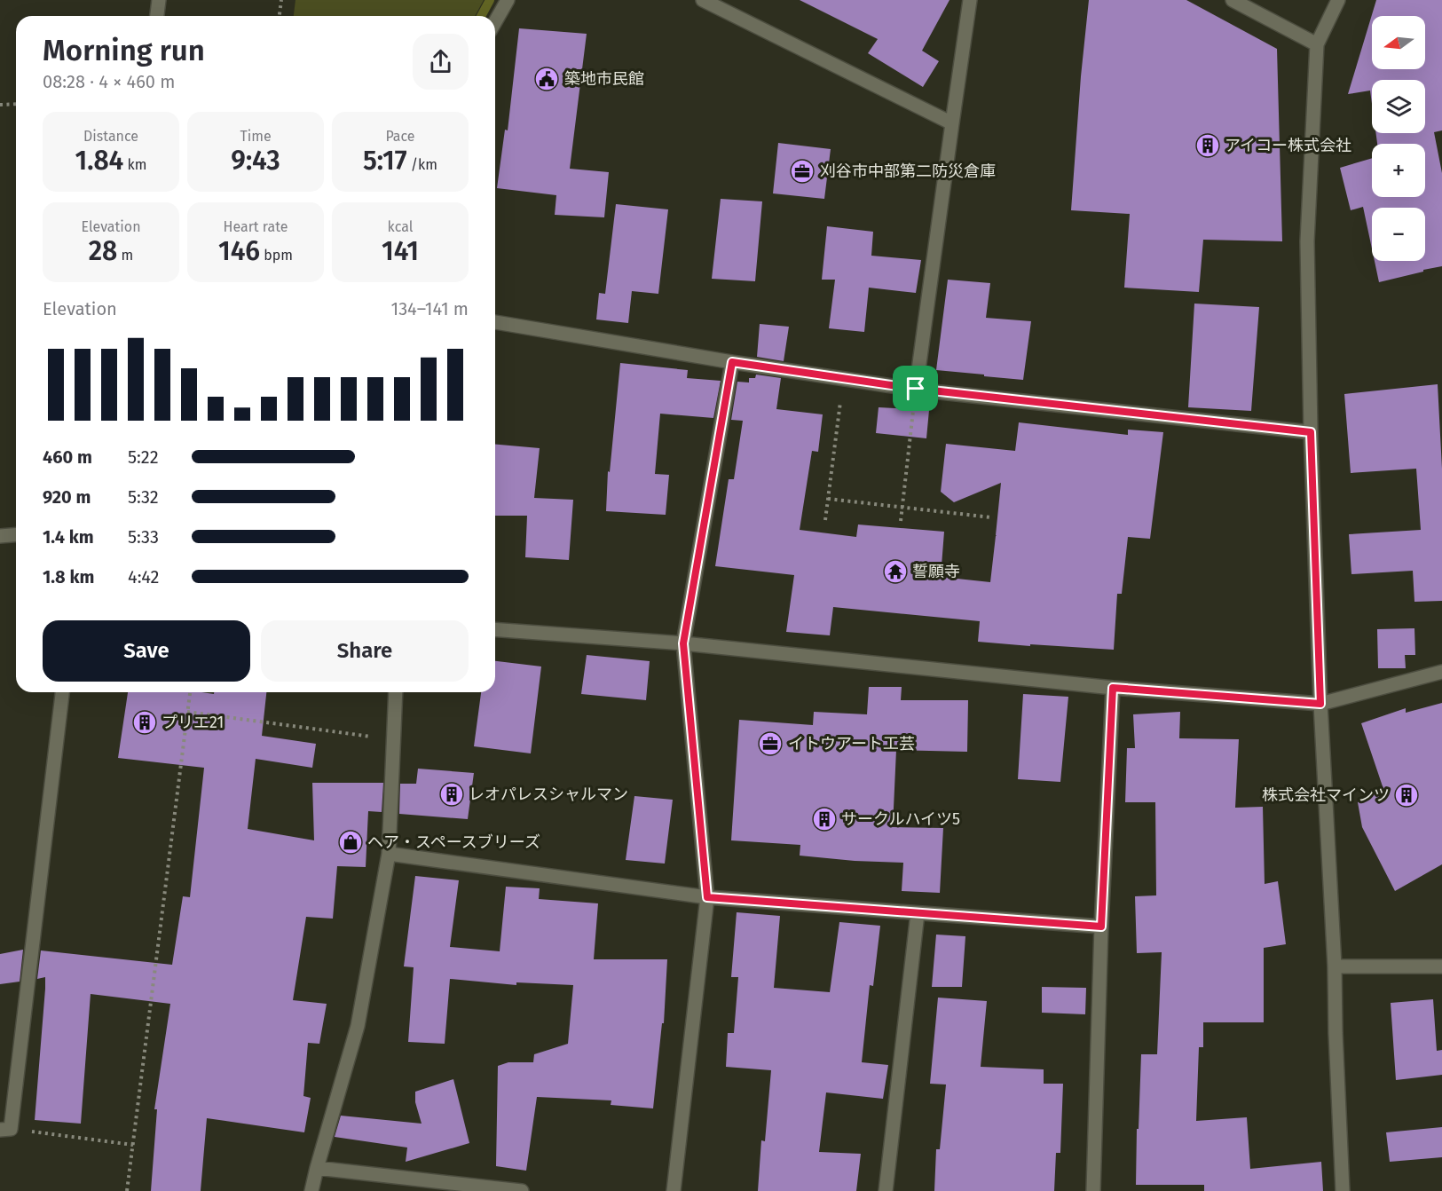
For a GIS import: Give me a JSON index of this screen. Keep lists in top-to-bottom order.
{
  "places": {
    "public building": ["築地市民館"],
    "building": [
      "アイコー株式会社",
      "プリエ21",
      "レオパレスシャルマン",
      "株式会社マインツ",
      "サークルハイツ5"
    ],
    "office": ["刈谷市中部第二防災倉庫", "イトウアート工芸"],
    "temple": ["誓願寺"],
    "shop": ["ヘア・スペースブリーズ"]
  },
  "north": "left",
  "page": {
    "map_buttons": ["+", "−"],
    "heading": ["Morning run", "08:28 · 4 × 460 m"],
    "stats": [
      ["Distance", "1.84 km"],
      ["Time", "9:43"],
      ["Pace", "5:17 /km"],
      ["Elevation", "28 m"],
      ["Heart rate", "146 bpm"],
      ["kcal", "141"]
    ],
    "chart": ["Elevation", "134–141 m"],
    "list": [
      {
        "name": "460 m",
        "note": "5:22"
      },
      {
        "name": "920 m",
        "note": "5:32"
      },
      {
        "name": "1.4 km",
        "note": "5:33"
      },
      {
        "name": "1.8 km",
        "note": "4:42"
      }
    ],
    "buttons": ["Save", "Share"]
  }
}
